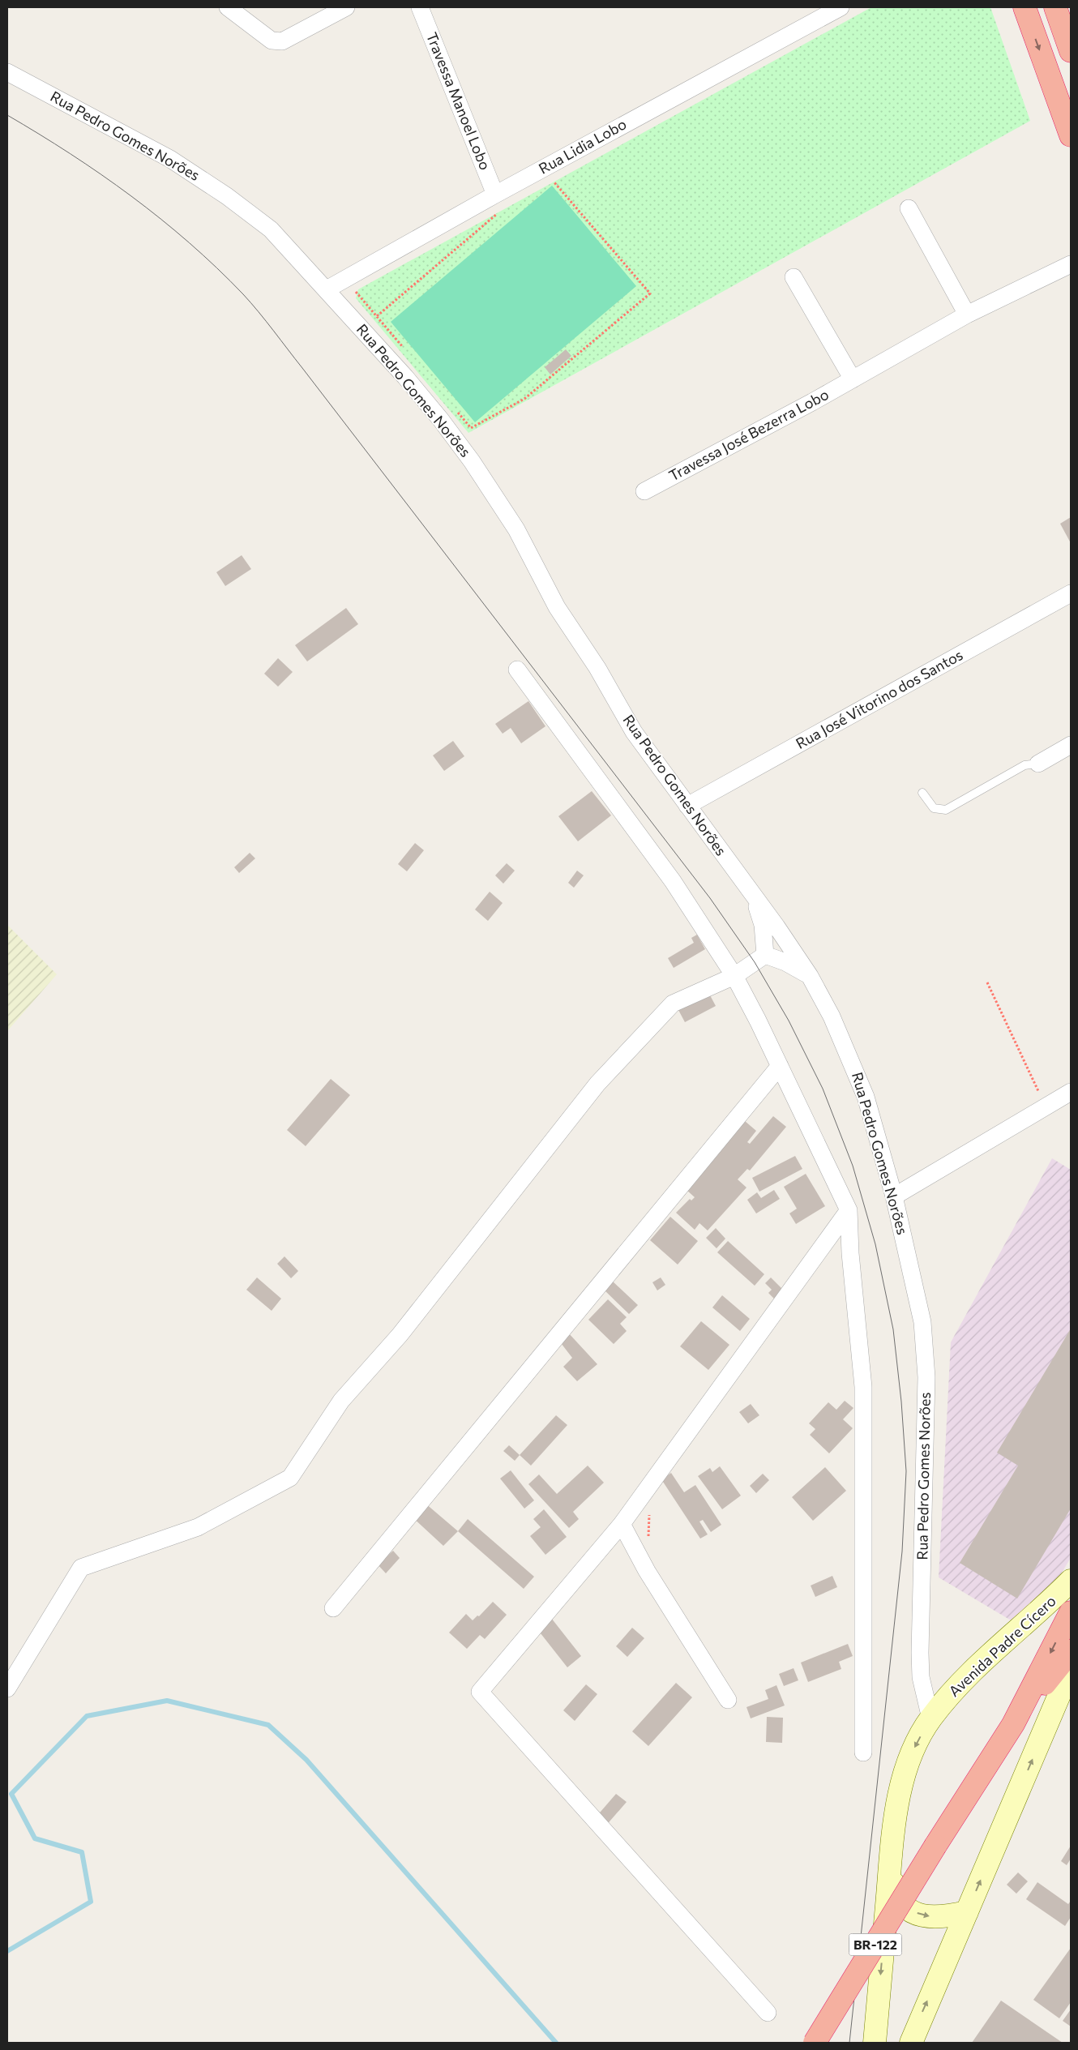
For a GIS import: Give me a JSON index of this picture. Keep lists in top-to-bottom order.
{
  "streets": {
    "highway": ["Avenida Padre Cícero", "BR-122"],
    "street": [
      "Travessa Manoel Lobo",
      "Rua Pedro Gomes Norões",
      "Rua Lidia Lobo",
      "Travessa José Bezerra Lobo",
      "Rua José Vitorino dos Santos"
    ]
  },
  "crossings": [
    ["Travessa Manoel Lobo", "Rua Lidia Lobo"],
    ["Rua Pedro Gomes Norões", "Rua Lidia Lobo"],
    ["Rua Pedro Gomes Norões", "Rua José Vitorino dos Santos"],
    ["Rua Pedro Gomes Norões", "Avenida Padre Cícero"]
  ]
}
